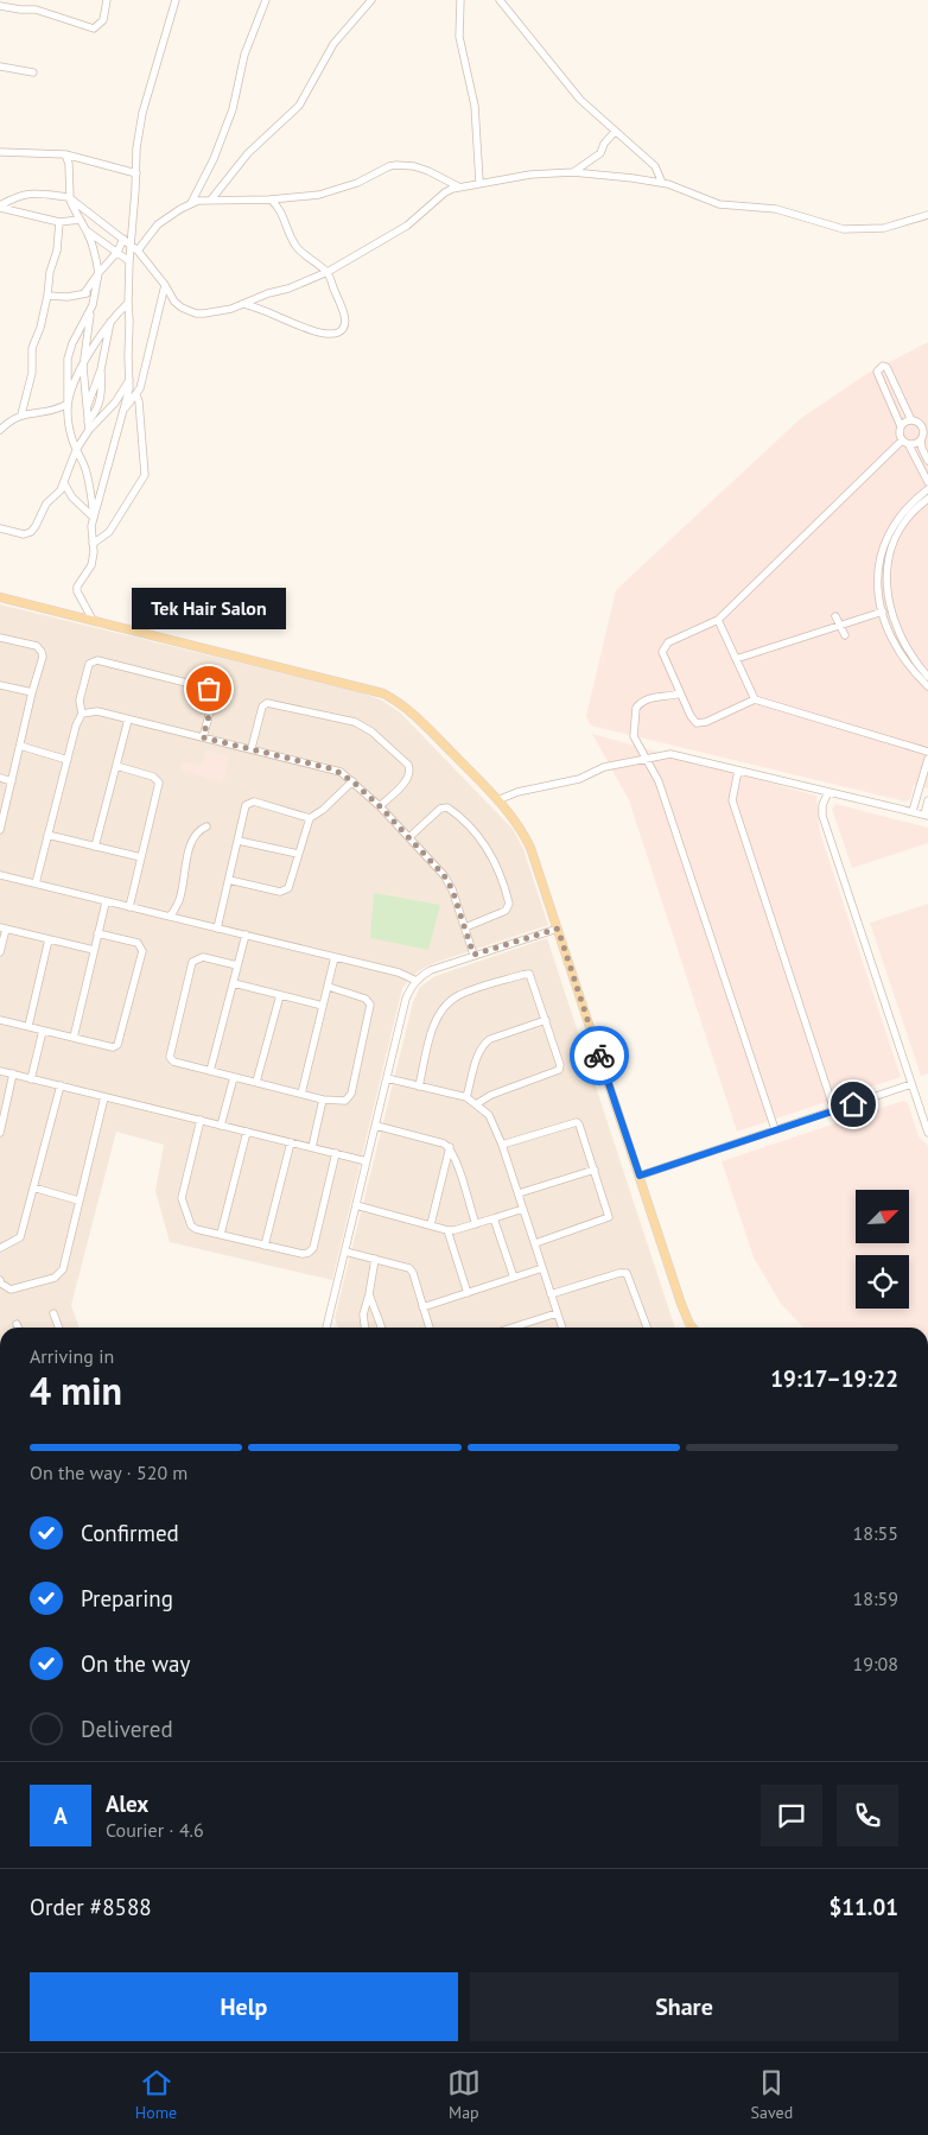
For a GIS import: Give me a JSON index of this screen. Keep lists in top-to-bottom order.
{
  "places": ["Tek Hair Salon"],
  "north": "top right",
  "page": {
    "bubble": "Tek Hair Salon",
    "heading": ["4 min", "Arriving in", "19:17–19:22"],
    "panel": [
      "Alex",
      "Courier · 4.6",
      "Order #8588",
      "$11.01"
    ],
    "bar": "On the way · 520 m",
    "list": [
      ["Confirmed", "18:55"],
      ["Preparing", "18:59"],
      ["On the way", "19:08"],
      "Delivered"
    ],
    "round": "A",
    "buttons": ["Help", "Share"],
    "tabs": ["Home", "Map", "Saved"]
  }
}
